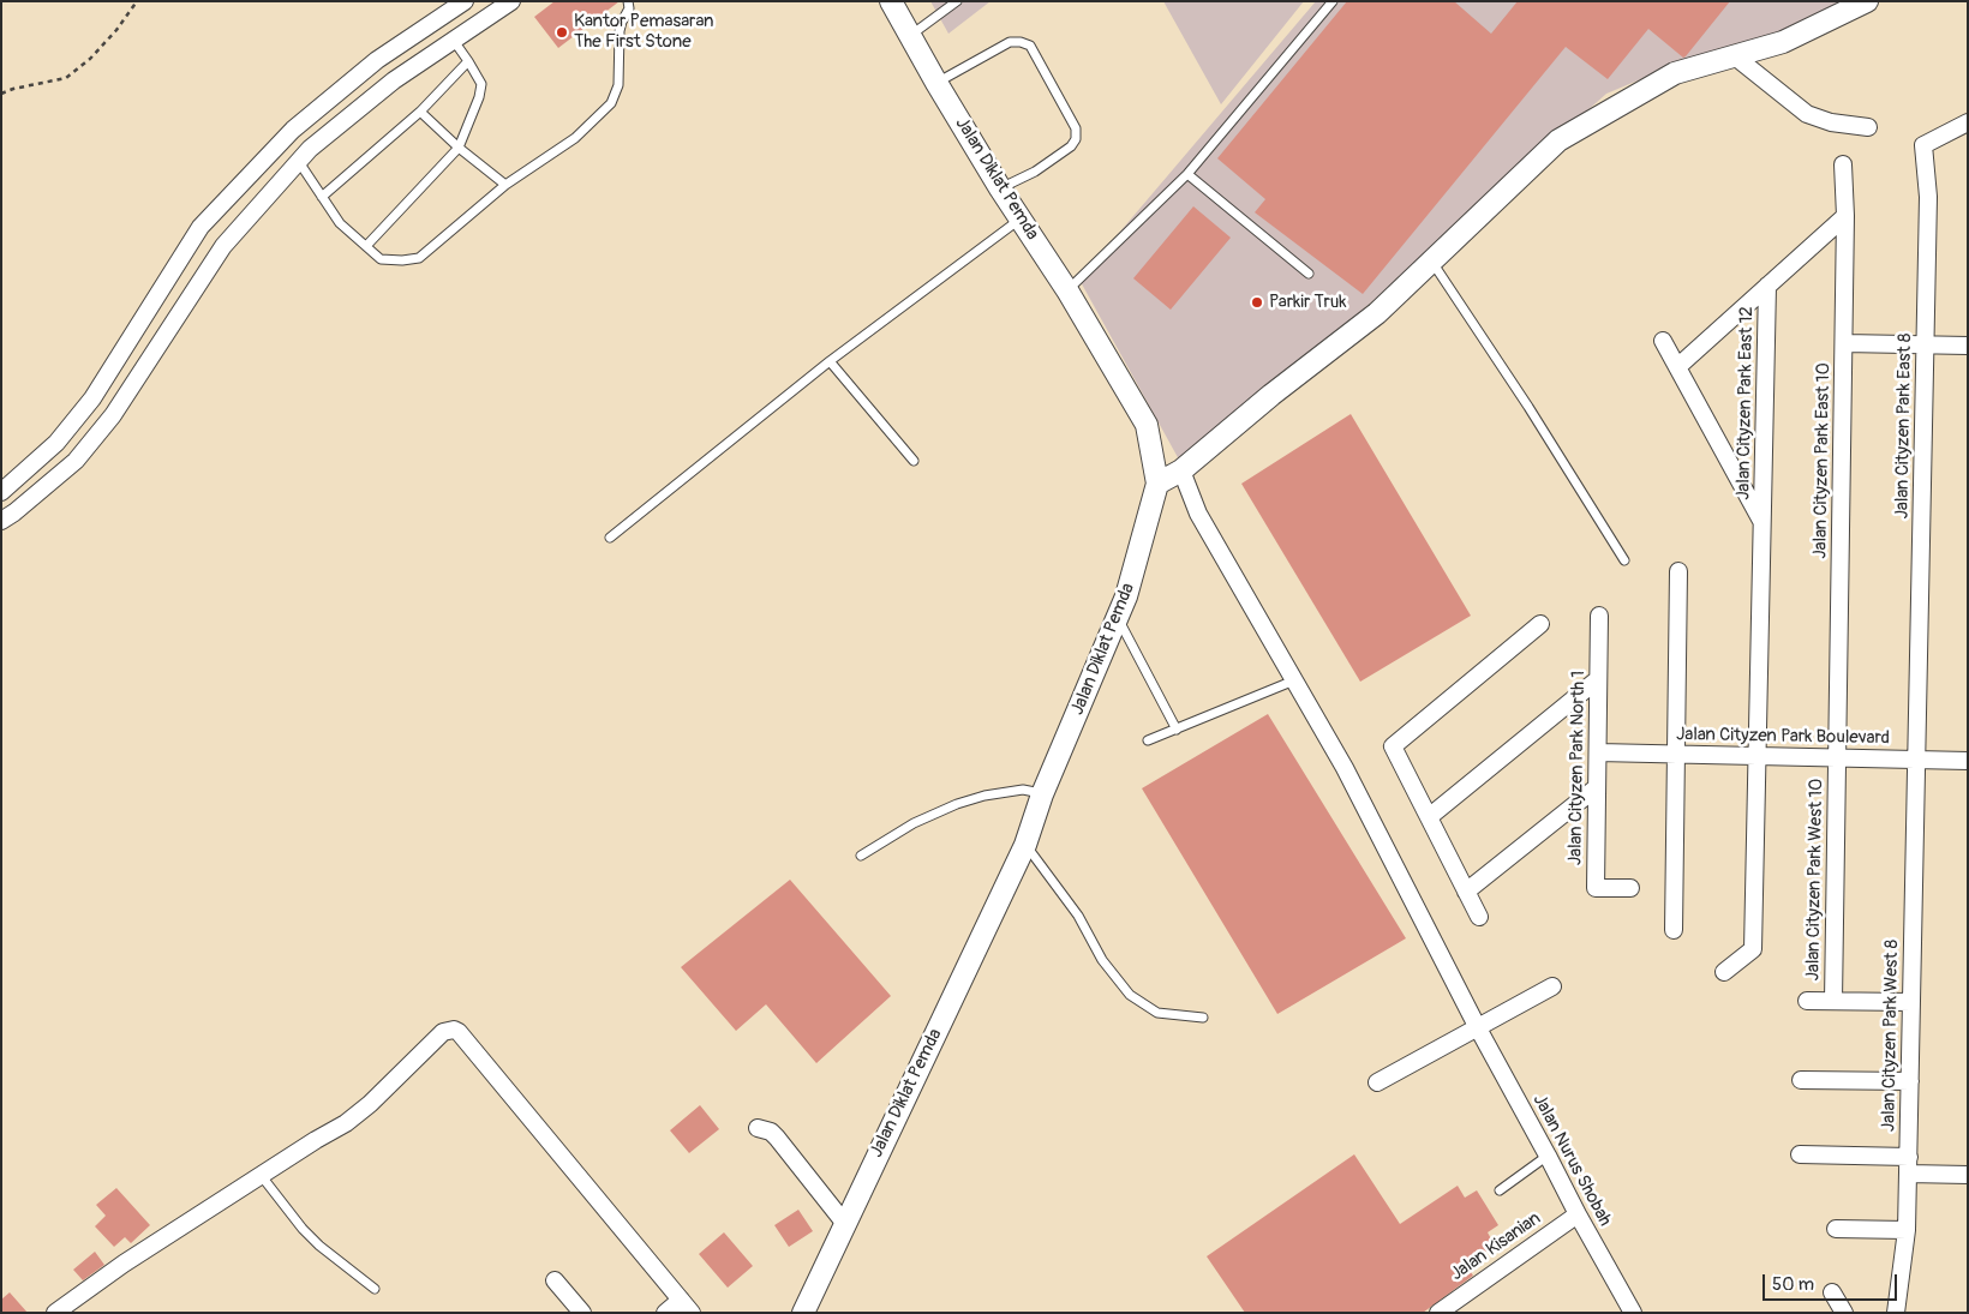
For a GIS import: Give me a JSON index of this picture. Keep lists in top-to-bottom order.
{
  "streets": {
    "street": [
      "Jalan Diklat Pemda",
      "Jalan Cityzen Park East 12",
      "Jalan Cityzen Park East 8",
      "Jalan Cityzen Park East 10",
      "Jalan Cityzen Park Boulevard",
      "Jalan Cityzen Park North 1",
      "Jalan Cityzen Park West 10",
      "Jalan Cityzen Park West 8",
      "Jalan Nurus Shobah",
      "Jalan Kisanian"
    ]
  },
  "crossings": [
    ["Jalan Cityzen Park East 12", "Jalan Cityzen Park East 10"],
    ["Jalan Cityzen Park East 12", "Jalan Cityzen Park Boulevard"],
    ["Jalan Cityzen Park East 8", "Jalan Cityzen Park Boulevard"],
    ["Jalan Cityzen Park East 8", "Jalan Cityzen Park West 8"],
    ["Jalan Cityzen Park East 10", "Jalan Cityzen Park Boulevard"],
    ["Jalan Cityzen Park East 10", "Jalan Cityzen Park West 10"],
    ["Jalan Cityzen Park Boulevard", "Jalan Cityzen Park North 1"],
    ["Jalan Cityzen Park Boulevard", "Jalan Cityzen Park West 10"],
    ["Jalan Cityzen Park Boulevard", "Jalan Cityzen Park West 8"],
    ["Jalan Cityzen Park West 10", "Jalan Cityzen Park West 8"],
    ["Jalan Nurus Shobah", "Jalan Kisanian"]
  ],
  "places": ["Kantor Pemasaran The First Stone", "Parkir Truk"],
  "scale_bar": "50 m"
}
